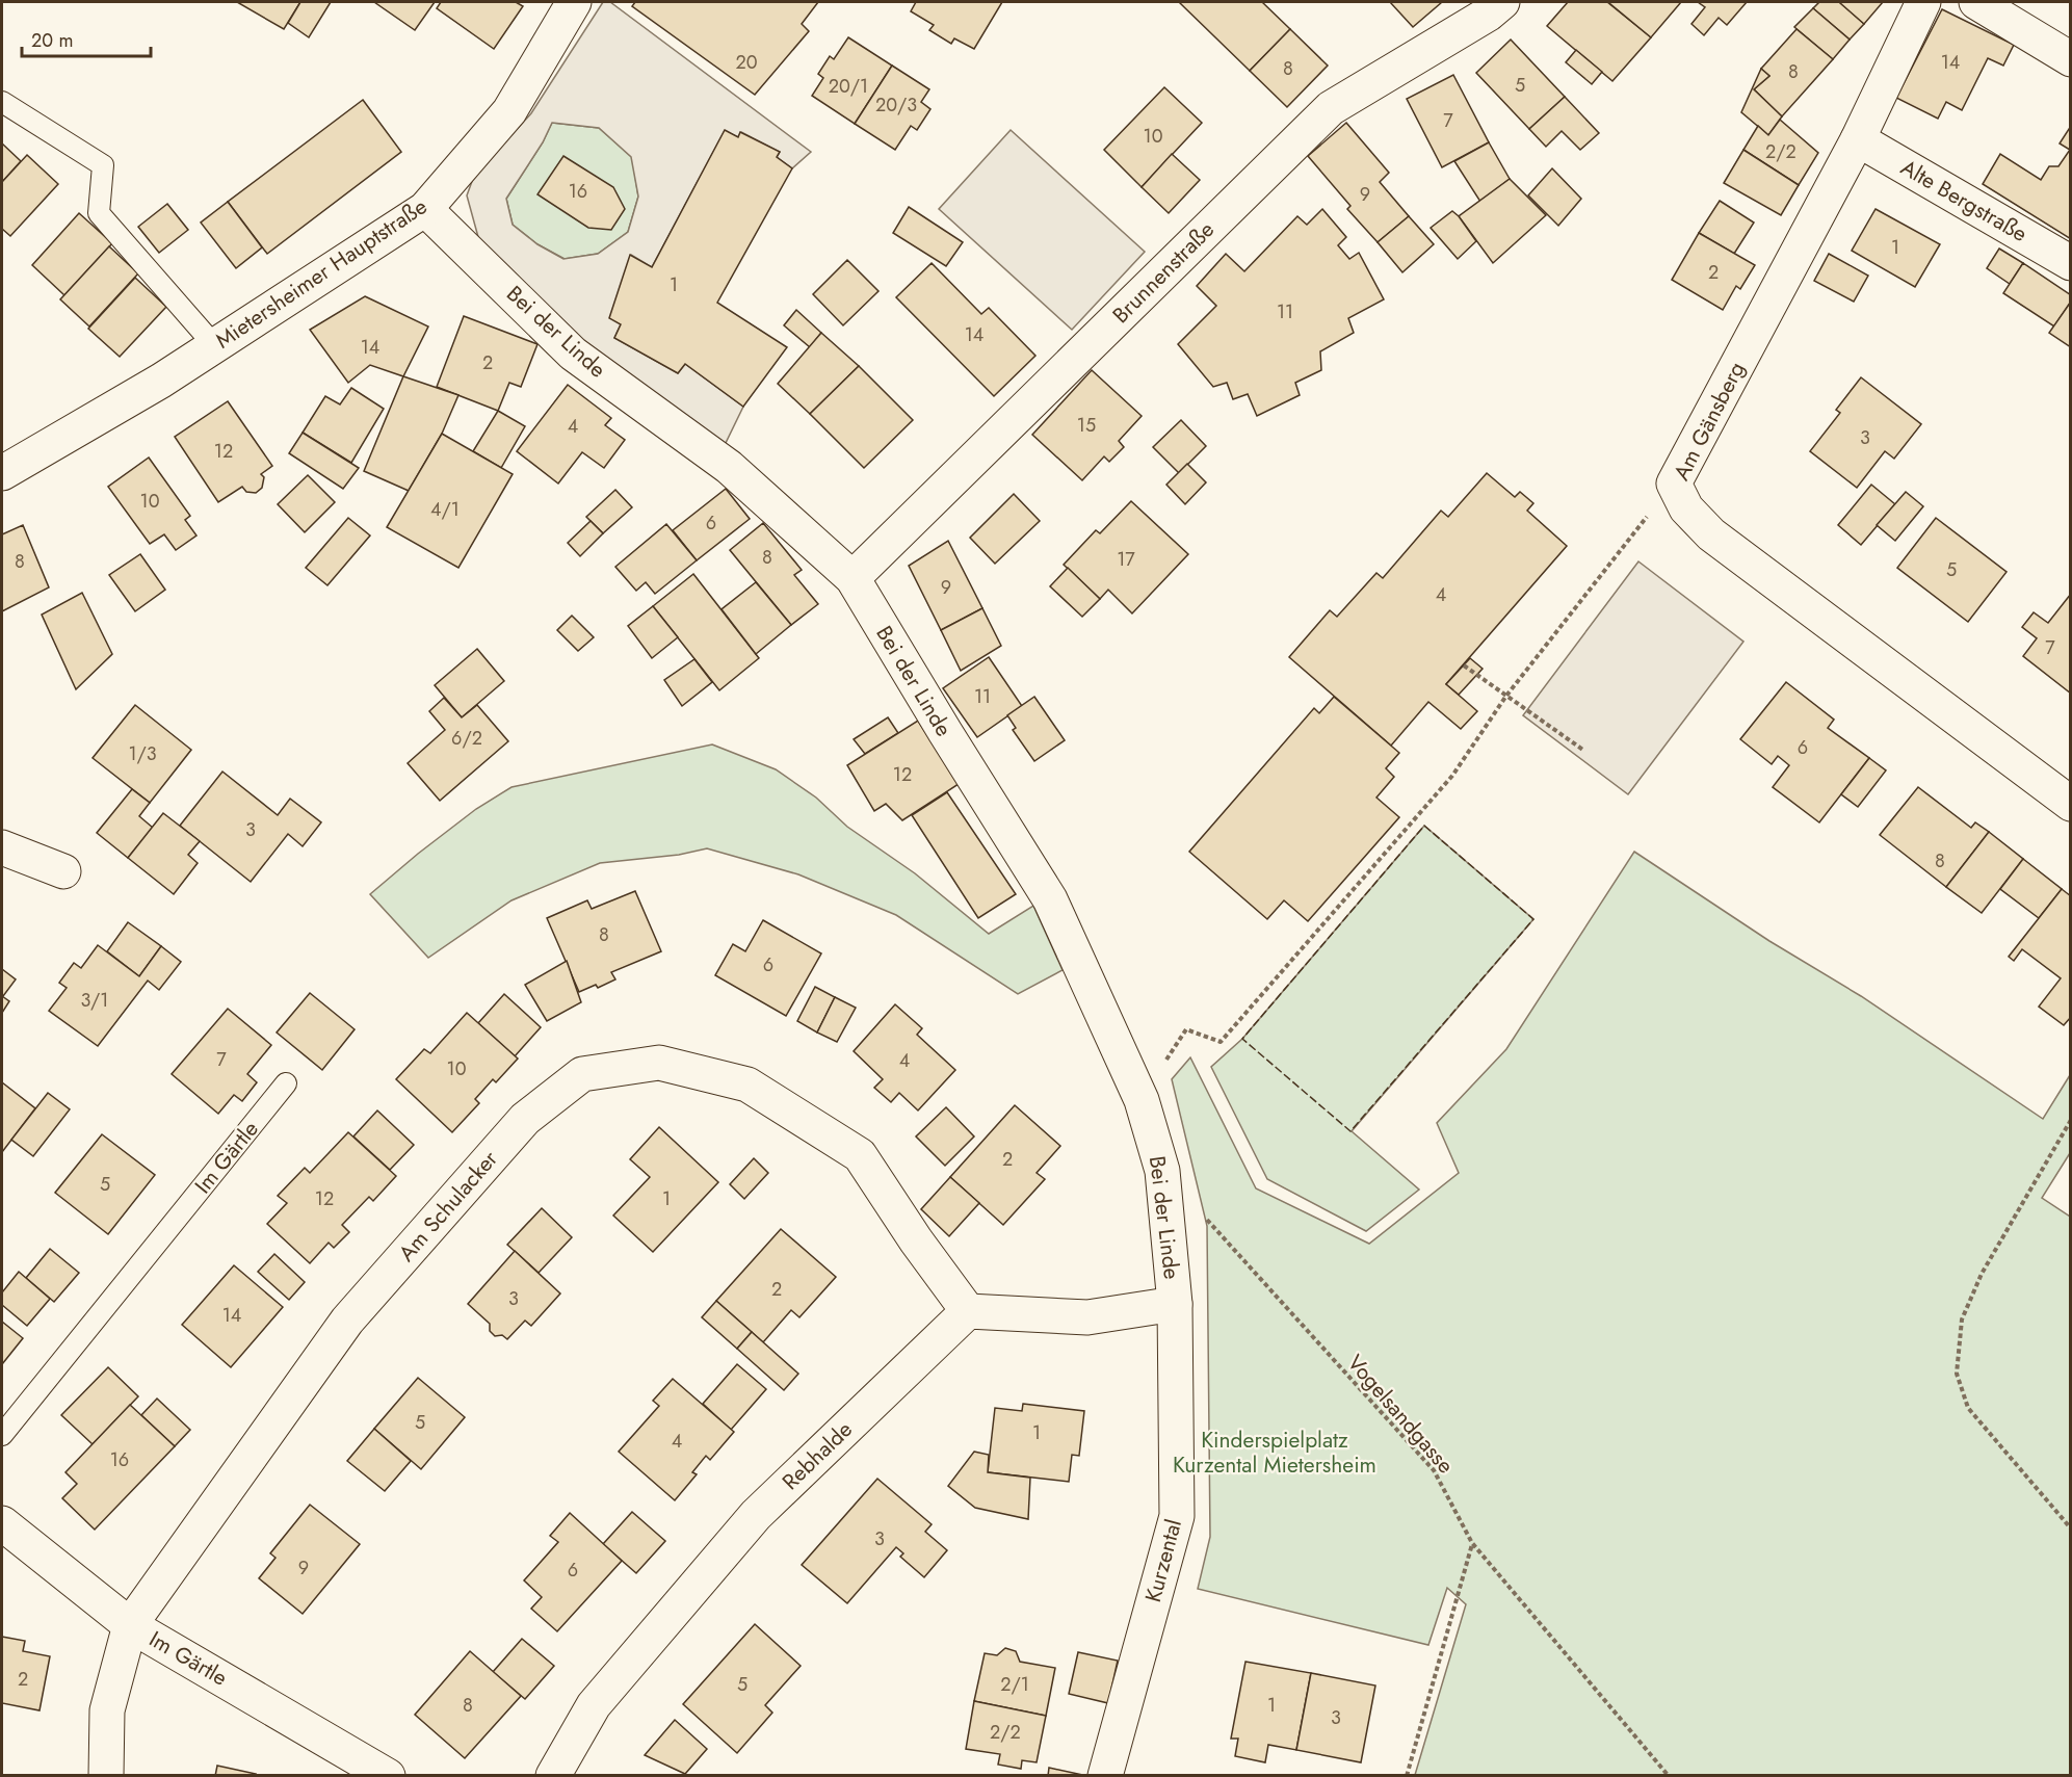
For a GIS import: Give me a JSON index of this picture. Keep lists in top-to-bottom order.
{
  "streets": {
    "street": [
      "Alte Bergstraße",
      "Brunnenstraße",
      "Mietersheimer Hauptstraße",
      "Bei der Linde",
      "Am Gänsberg",
      "Im Gärtle",
      "Am Schulacker",
      "Rebhalde",
      "Kurzental"
    ],
    "path": ["Vogelsandgasse"]
  },
  "crossings": [
    ["Alte Bergstraße", "Am Gänsberg"],
    ["Brunnenstraße", "Bei der Linde"],
    ["Mietersheimer Hauptstraße", "Bei der Linde"],
    ["Bei der Linde", "Kurzental"],
    ["Im Gärtle", "Am Schulacker"],
    ["Am Schulacker", "Rebhalde"]
  ],
  "parks": ["Kinderspielplatz Kurzental Mietersheim"],
  "house_numbers": [
    "20",
    "14",
    "8",
    "8",
    "5",
    "20/1",
    "20/3",
    "7",
    "10",
    "2/2",
    "16",
    "9",
    "1",
    "2",
    "1",
    "11",
    "14",
    "14",
    "2",
    "15",
    "4",
    "3",
    "12",
    "10",
    "4/1",
    "6",
    "8",
    "17",
    "8",
    "5",
    "9",
    "4",
    "7",
    "11",
    "6/2",
    "6",
    "1/3",
    "12",
    "3",
    "8",
    "8",
    "6",
    "3/1",
    "7",
    "4",
    "10",
    "2",
    "5",
    "12",
    "1",
    "2",
    "3",
    "14",
    "5",
    "1",
    "4",
    "16",
    "3",
    "9",
    "6",
    "2",
    "5",
    "2/1",
    "8",
    "1",
    "3",
    "2/2"
  ],
  "scale_bar": "20 m"
}
